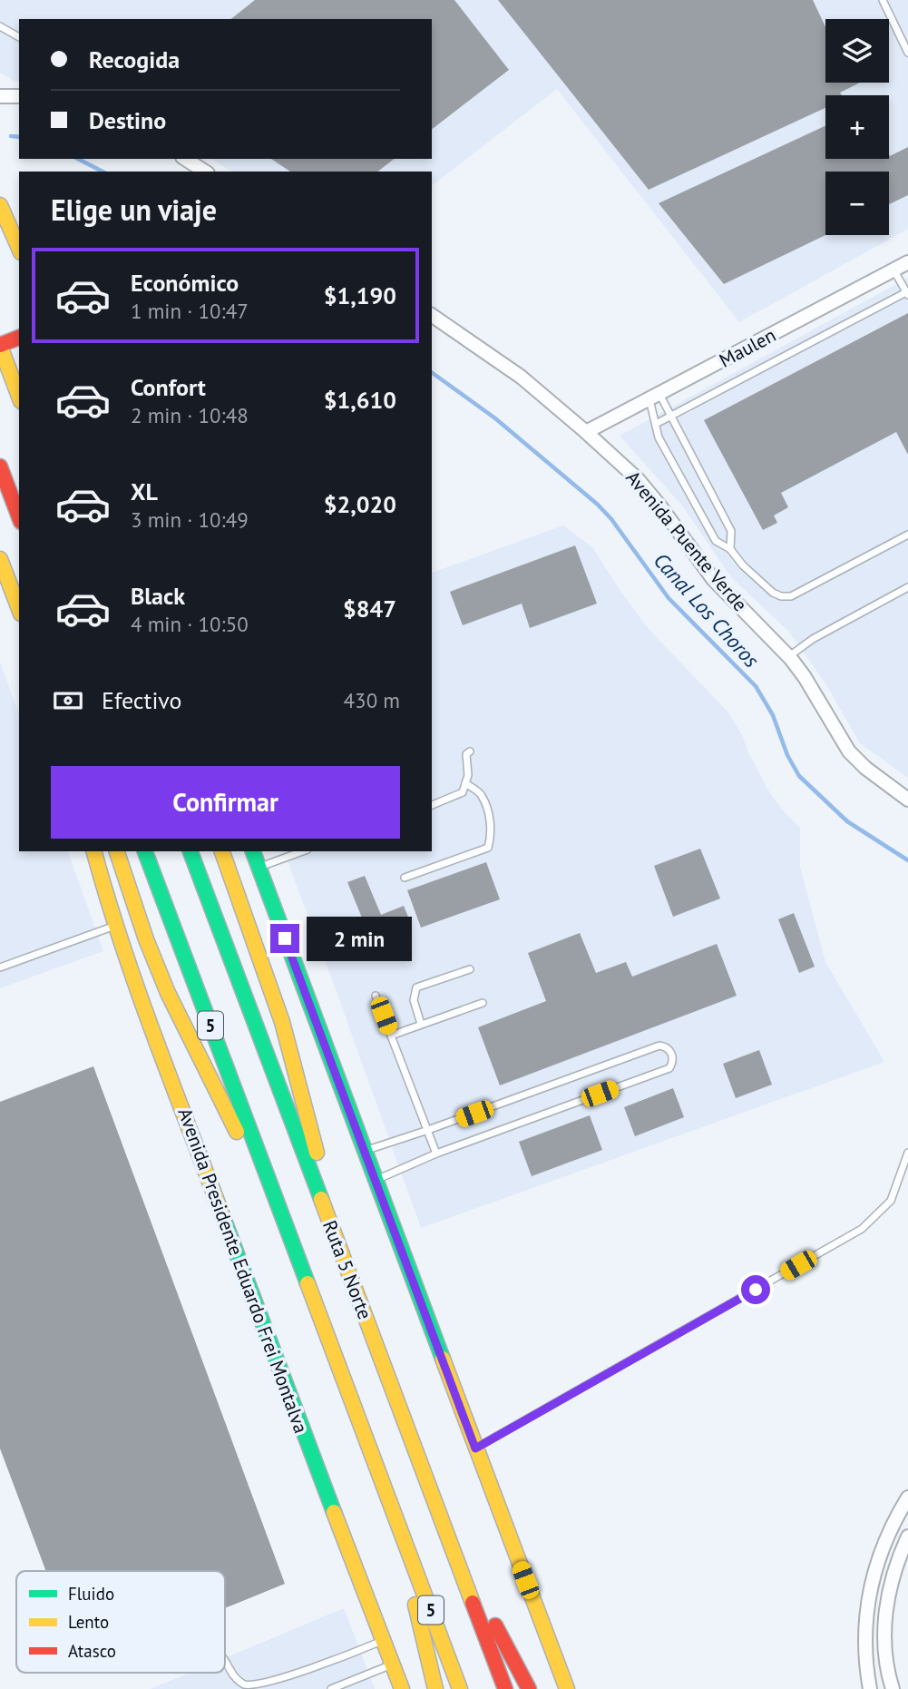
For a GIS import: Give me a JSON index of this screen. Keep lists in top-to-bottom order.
{
  "streets": {
    "main road": ["5", "Ruta 5 Norte", "Avenida Presidente Eduardo Frei Montalva"],
    "street": ["Maulen", "Avenida Puente Verde"]
  },
  "crossings": [
    ["Maulen", "Avenida Puente Verde"]
  ],
  "water": ["Canal Los Choros"],
  "legend": ["Fluido", "Lento", "Atasco"],
  "page": {
    "map_buttons": ["+", "−"],
    "banner": ["Recogida", "Destino"],
    "heading": "Elige un viaje",
    "list": [
      {
        "name": "Económico",
        "note": "1 min · 10:47",
        "value": "$1,190"
      },
      {
        "name": "Confort",
        "note": "2 min · 10:48",
        "value": "$1,610"
      },
      {
        "name": "XL",
        "note": "3 min · 10:49",
        "value": "$2,020"
      },
      {
        "name": "Black",
        "note": "4 min · 10:50",
        "value": "$847"
      }
    ],
    "pay": ["Efectivo", "430 m"],
    "buttons": "Confirmar",
    "bubble": "2 min"
  }
}
